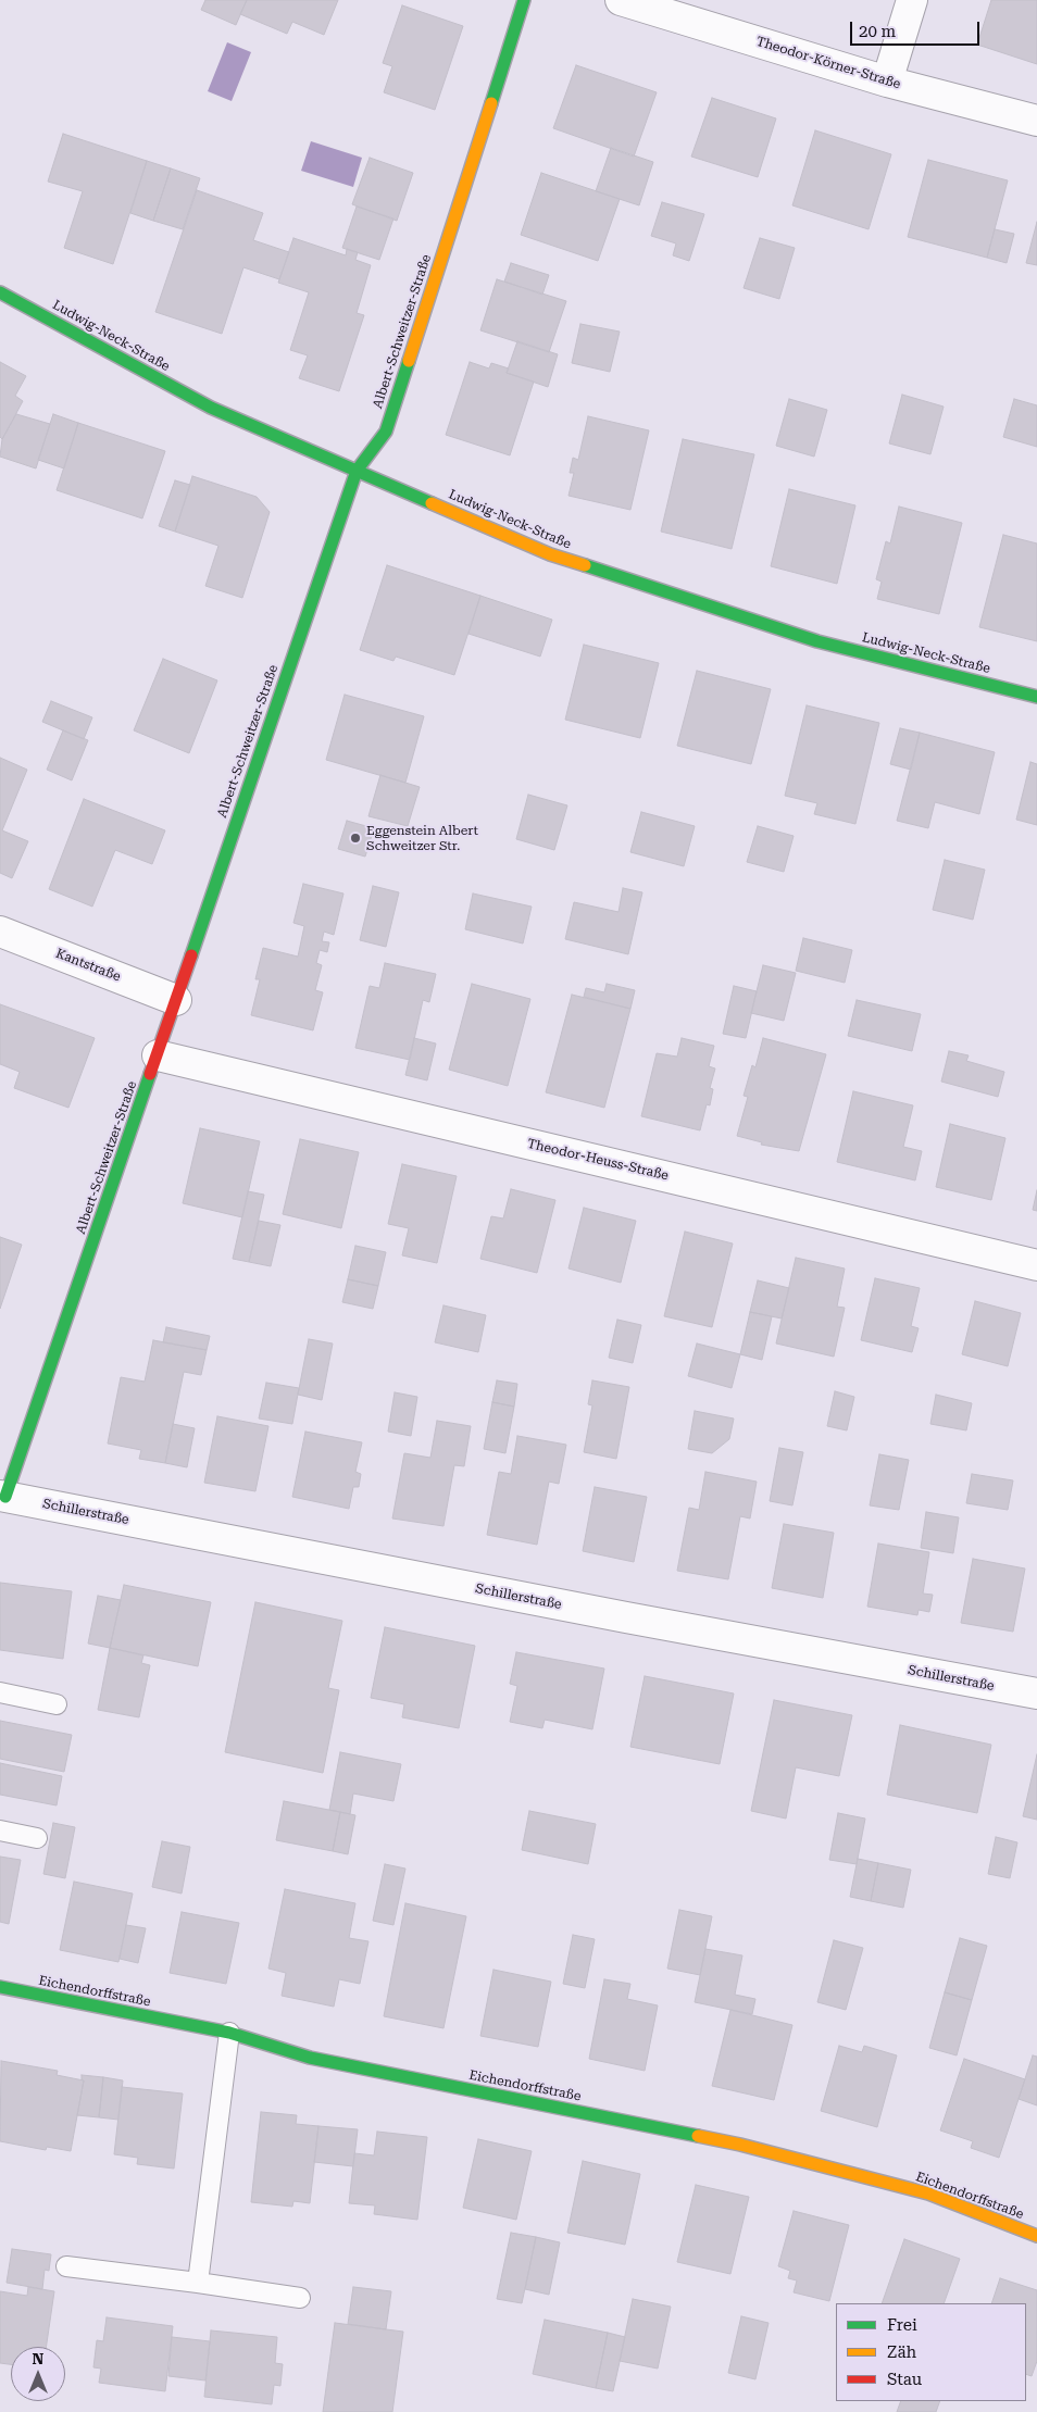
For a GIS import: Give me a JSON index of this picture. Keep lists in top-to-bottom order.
{
  "streets": {
    "street": [
      "Theodor-Körner-Straße",
      "Albert-Schweitzer-Straße",
      "Ludwig-Neck-Straße",
      "Kantstraße",
      "Theodor-Heuss-Straße",
      "Schillerstraße",
      "Eichendorffstraße"
    ]
  },
  "crossings": [
    ["Albert-Schweitzer-Straße", "Ludwig-Neck-Straße"],
    ["Albert-Schweitzer-Straße", "Kantstraße"],
    ["Albert-Schweitzer-Straße", "Theodor-Heuss-Straße"],
    ["Albert-Schweitzer-Straße", "Schillerstraße"]
  ],
  "places": ["Eggenstein Albert Schweitzer Str."],
  "legend": ["Frei", "Zäh", "Stau"],
  "scale_bar": "20 m",
  "north": "top"
}
